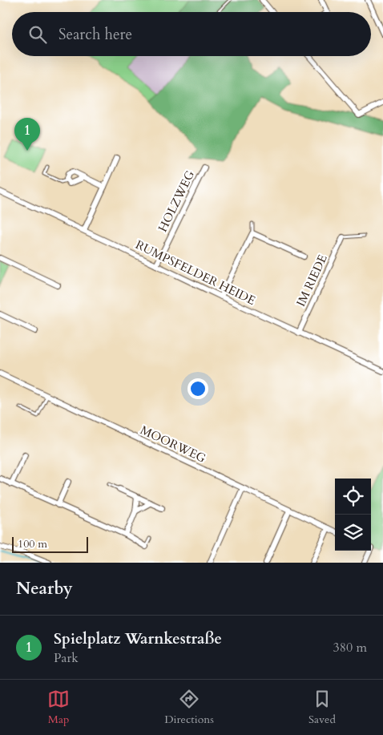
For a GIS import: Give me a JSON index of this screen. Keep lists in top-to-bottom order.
{
  "streets": {
    "street": [
      "HOLZWEG",
      "RUMPSFELDER HEIDE",
      "IM RIEDE",
      "MOORWEG"
    ]
  },
  "crossings": [
    ["HOLZWEG", "RUMPSFELDER HEIDE"],
    ["RUMPSFELDER HEIDE", "IM RIEDE"]
  ],
  "scale_bar": "100 m",
  "page": {
    "search": "Search here",
    "pins": "1",
    "scale": "100 m",
    "heading": "Nearby",
    "list": [
      {
        "mark": "1",
        "name": "Spielplatz Warnkestraße",
        "note": "Park",
        "value": "380 m"
      }
    ],
    "nav": ["Map", "Directions", "Saved"]
  }
}
